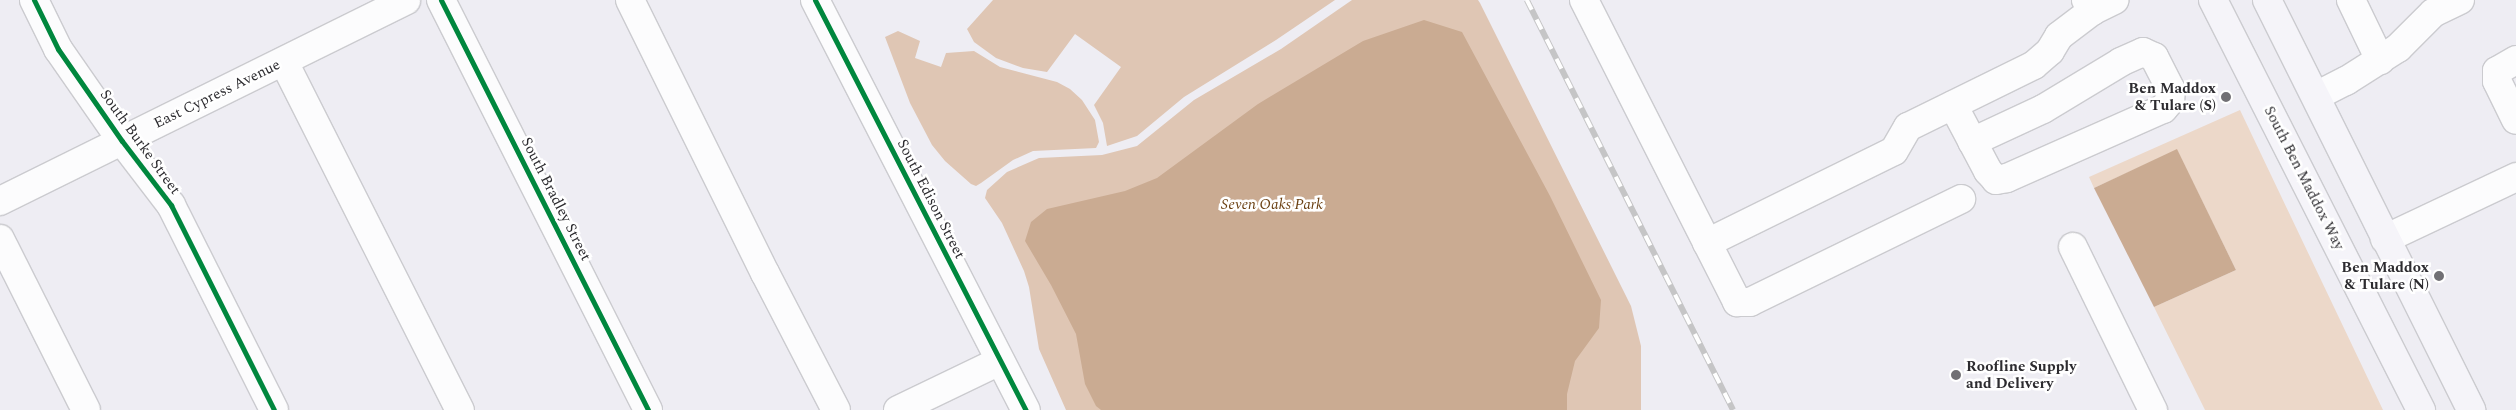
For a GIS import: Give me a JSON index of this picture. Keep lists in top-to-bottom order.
{
  "streets": {
    "main road": ["South Ben Maddox Way"],
    "street": [
      "East Cypress Avenue",
      "South Burke Street",
      "South Bradley Street",
      "South Edison Street"
    ]
  },
  "crossings": [
    ["East Cypress Avenue", "South Burke Street"]
  ],
  "parks": ["Seven Oaks Park"],
  "places": ["Ben Maddox & Tulare (S)", "Ben Maddox & Tulare (N)", "Roofline Supply and Delivery"]
}
